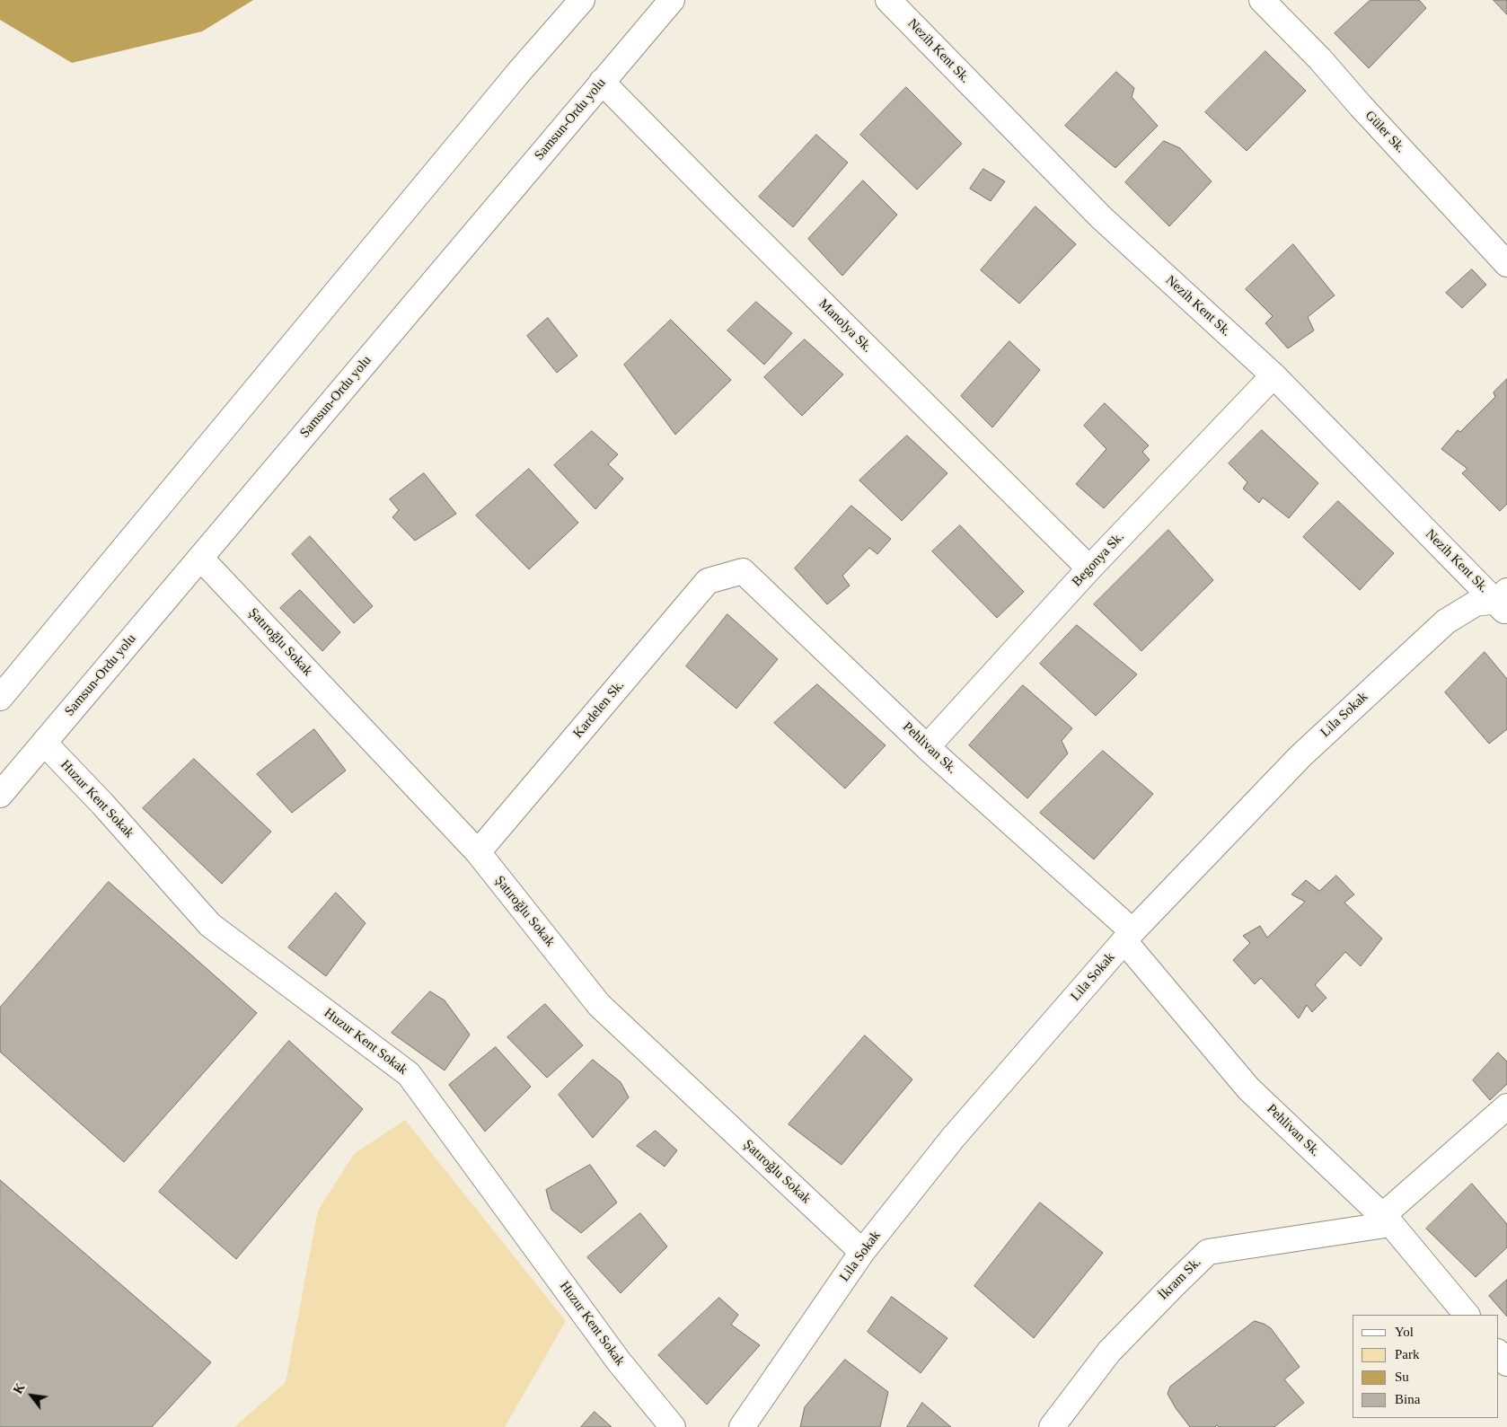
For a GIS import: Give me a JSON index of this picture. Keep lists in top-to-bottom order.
{
  "streets": {
    "main road": [
      "Nezih Kent Sk.",
      "Samsun-Ordu yolu",
      "Güler Sk.",
      "Manolya Sk.",
      "Begonya Sk.",
      "Şatıroğlu Sokak",
      "Kardelen Sk.",
      "Lila Sokak",
      "Pehlivan Sk.",
      "Huzur Kent Sokak",
      "İkram Sk."
    ]
  },
  "crossings": [
    ["Nezih Kent Sk.", "Begonya Sk."],
    ["Nezih Kent Sk.", "Lila Sokak"],
    ["Samsun-Ordu yolu", "Manolya Sk."],
    ["Samsun-Ordu yolu", "Şatıroğlu Sokak"],
    ["Samsun-Ordu yolu", "Huzur Kent Sokak"],
    ["Manolya Sk.", "Begonya Sk."],
    ["Begonya Sk.", "Pehlivan Sk."],
    ["Şatıroğlu Sokak", "Kardelen Sk."],
    ["Şatıroğlu Sokak", "Lila Sokak"],
    ["Kardelen Sk.", "Pehlivan Sk."],
    ["Lila Sokak", "Pehlivan Sk."],
    ["Pehlivan Sk.", "İkram Sk."]
  ],
  "legend": [
    "Yol",
    "Park",
    "Su",
    "Bina"
  ],
  "north": "top left"
}
